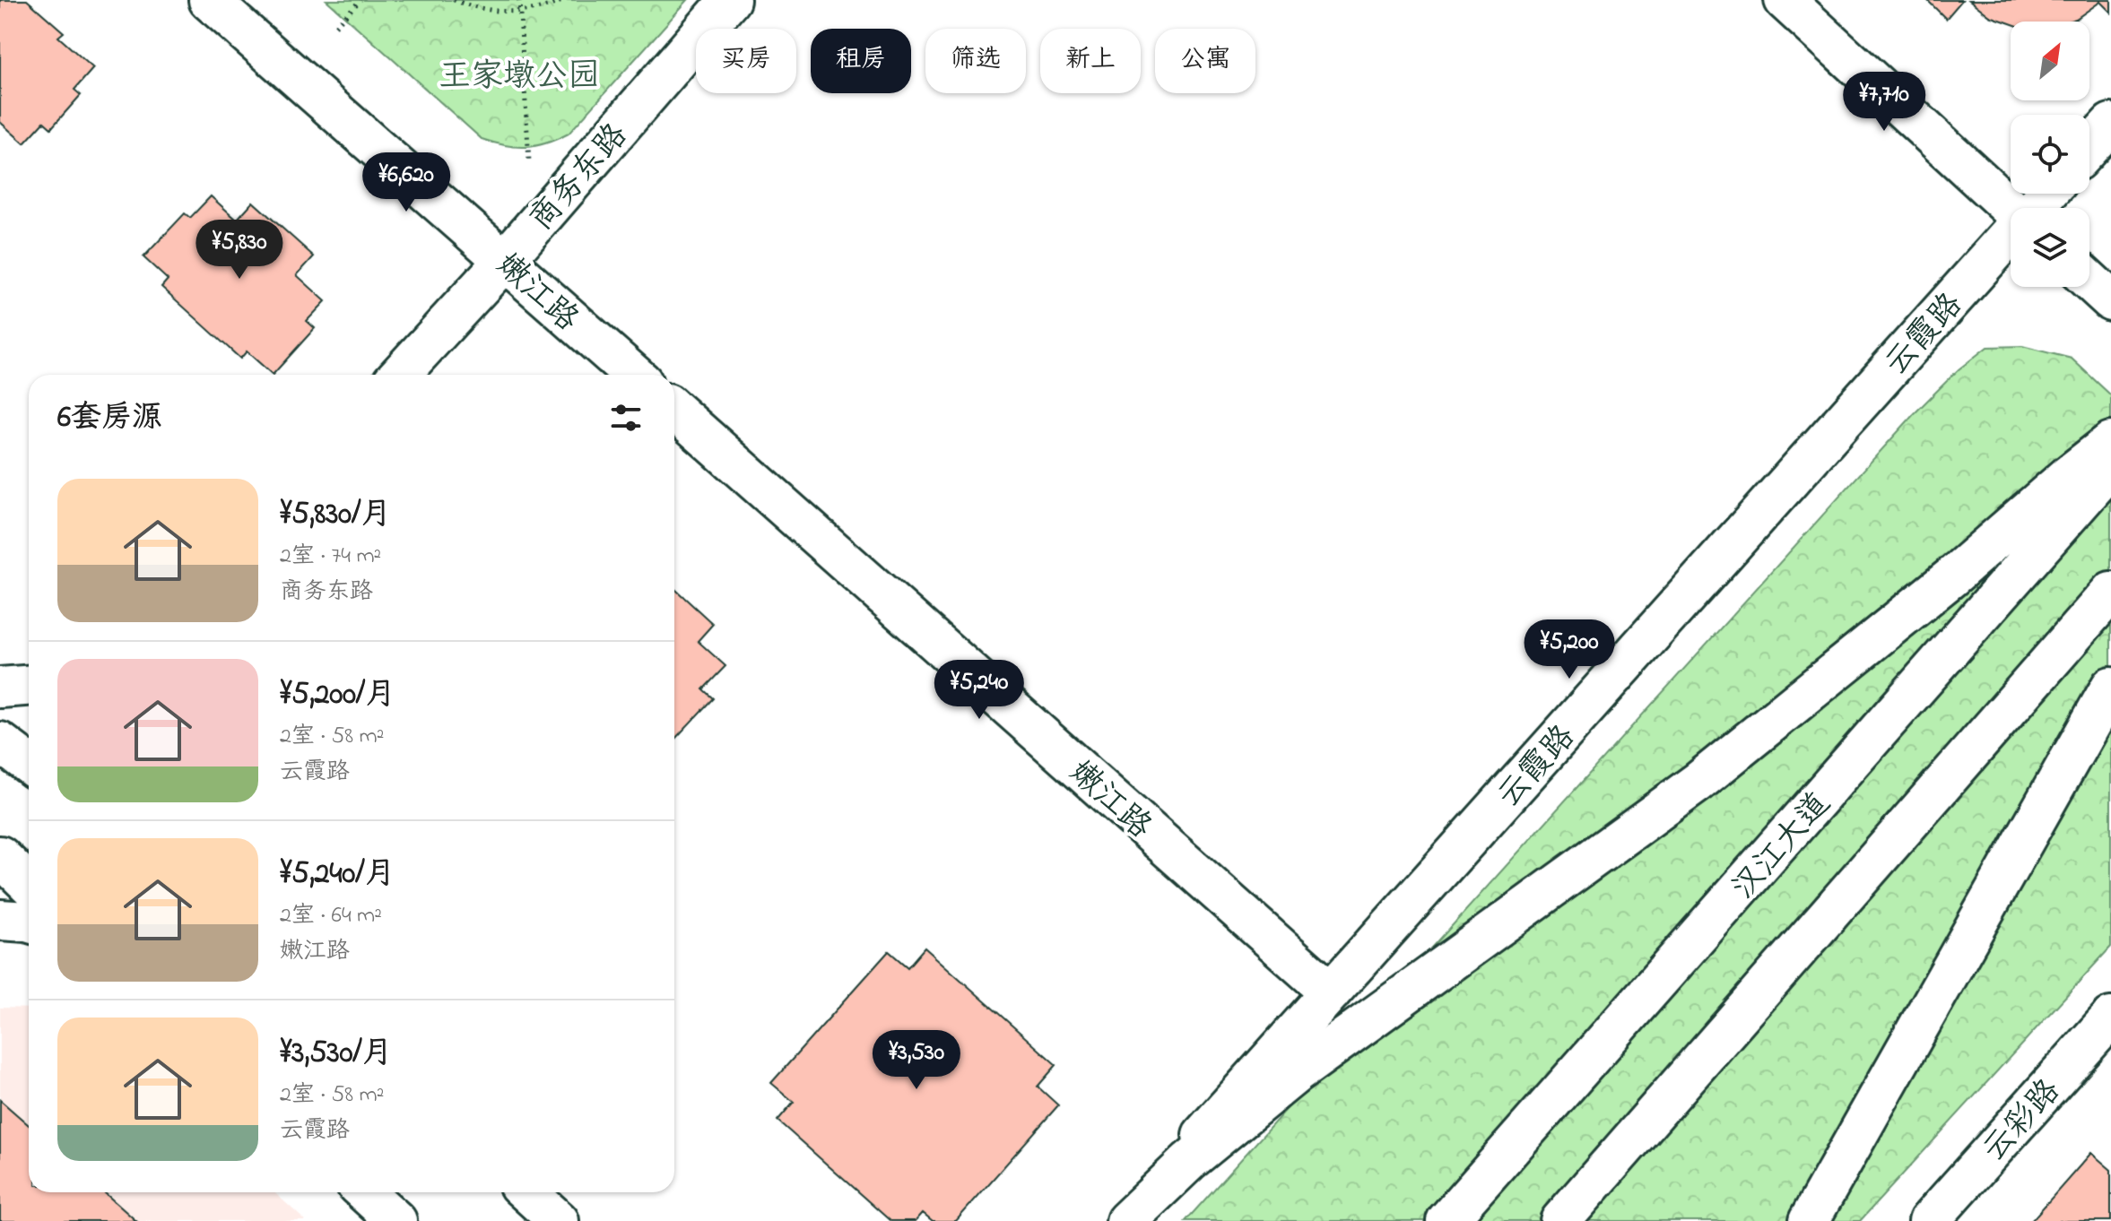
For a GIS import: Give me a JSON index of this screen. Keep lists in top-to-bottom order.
{
  "streets": {
    "main road": [
      "商务东路",
      "嫩江路",
      "云霞路",
      "汉江大道",
      "云彩路"
    ]
  },
  "crossings": [
    ["商务东路", "嫩江路"],
    ["嫩江路", "云霞路"]
  ],
  "parks": ["王家墩公园"],
  "north": "top right",
  "page": {
    "chip": [
      "买房",
      "租房",
      "筛选",
      "新上",
      "公寓"
    ],
    "price": [
      "¥7,710",
      "¥6,620",
      "¥5,830",
      "¥5,200",
      "¥5,240",
      "¥3,530"
    ],
    "heading": "6套房源",
    "list": [
      {
        "name": "¥5,830/月",
        "note": "2室 · 74 m² · 商务东路"
      },
      {
        "name": "¥5,200/月",
        "note": "2室 · 58 m² · 云霞路"
      },
      {
        "name": "¥5,240/月",
        "note": "2室 · 64 m² · 嫩江路"
      },
      {
        "name": "¥3,530/月",
        "note": "2室 · 58 m² · 云霞路"
      }
    ]
  }
}
